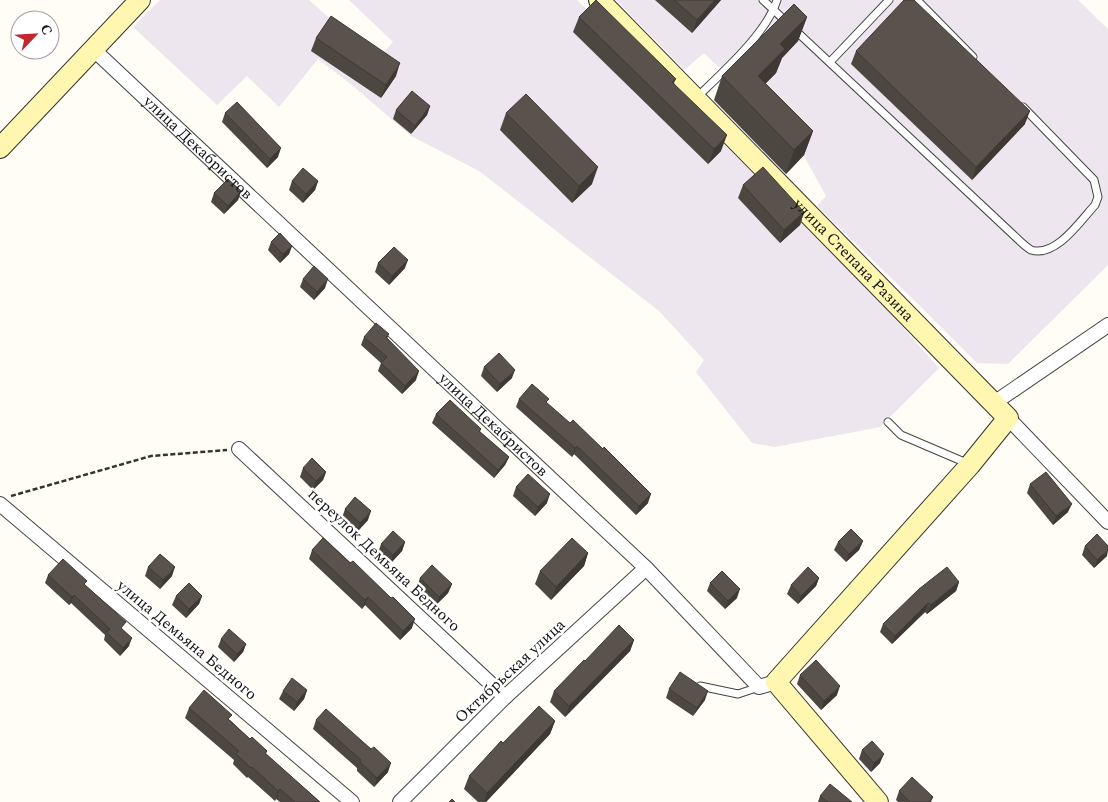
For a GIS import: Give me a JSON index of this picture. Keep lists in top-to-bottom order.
{
  "streets": {
    "street": [
      "улица Декабристов",
      "улица Степана Разина",
      "переулок Демьяна Бедного",
      "улица Демьяна Бедного",
      "Октябрьская улица"
    ]
  },
  "crossings": [
    ["улица Декабристов", "Октябрьская улица"],
    ["переулок Демьяна Бедного", "Октябрьская улица"]
  ],
  "north": "top right"
}
